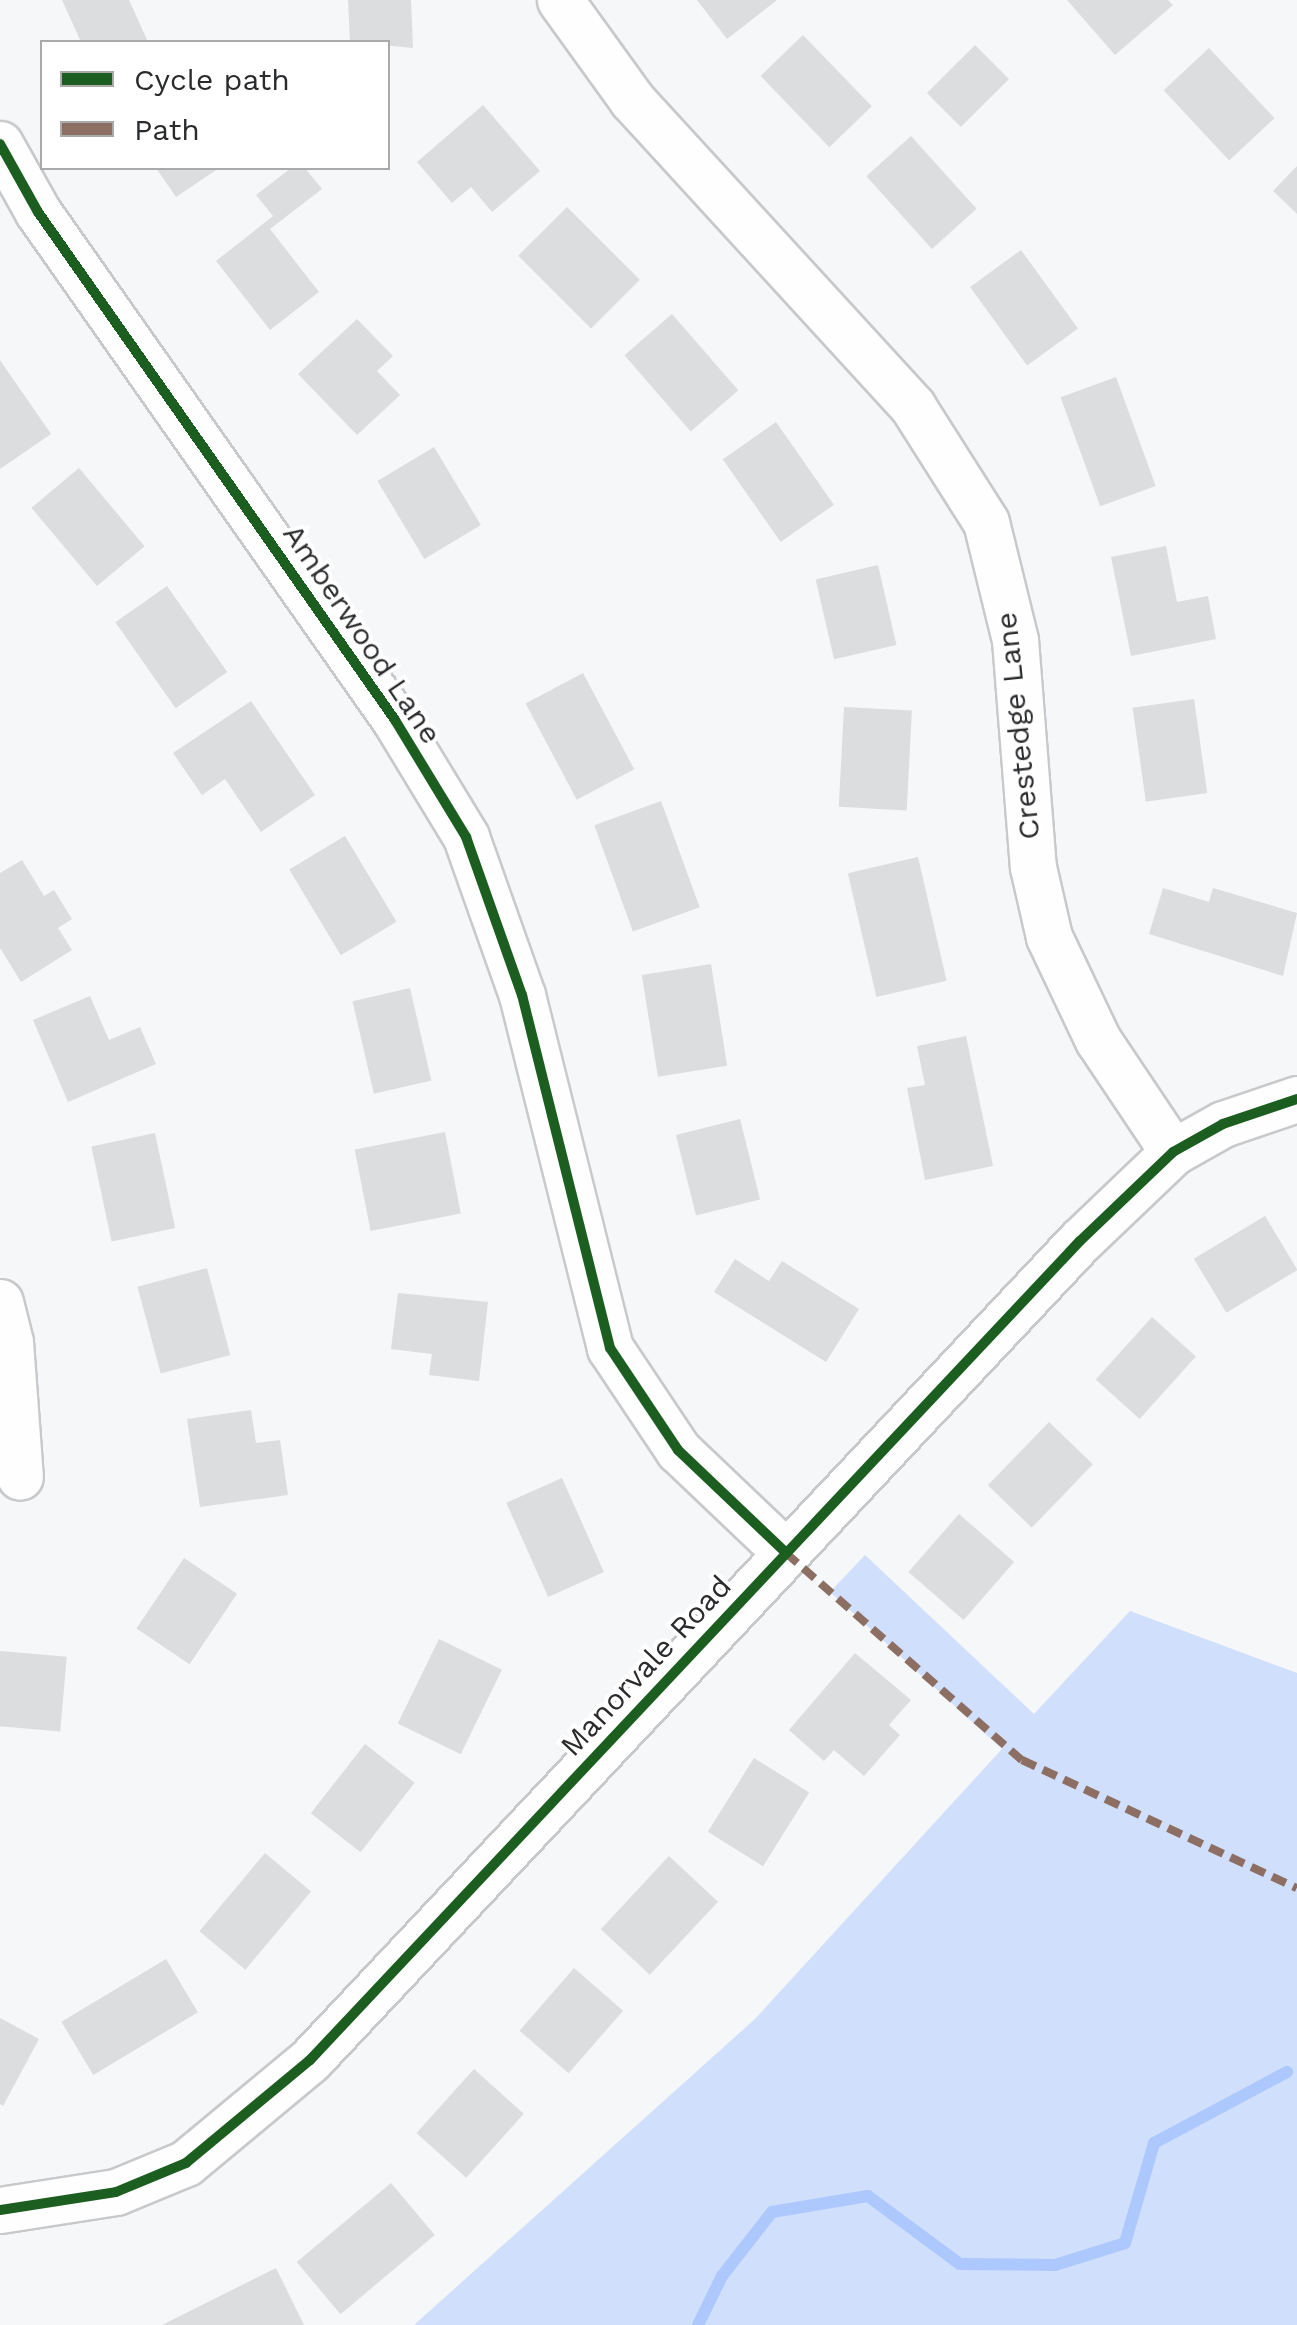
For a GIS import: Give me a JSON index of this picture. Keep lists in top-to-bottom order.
{
  "streets": {
    "street": ["Amberwood Lane", "Crestedge Lane", "Manorvale Road"]
  },
  "crossings": [
    ["Amberwood Lane", "Manorvale Road"],
    ["Crestedge Lane", "Manorvale Road"]
  ],
  "legend": ["Cycle path", "Path"]
}
